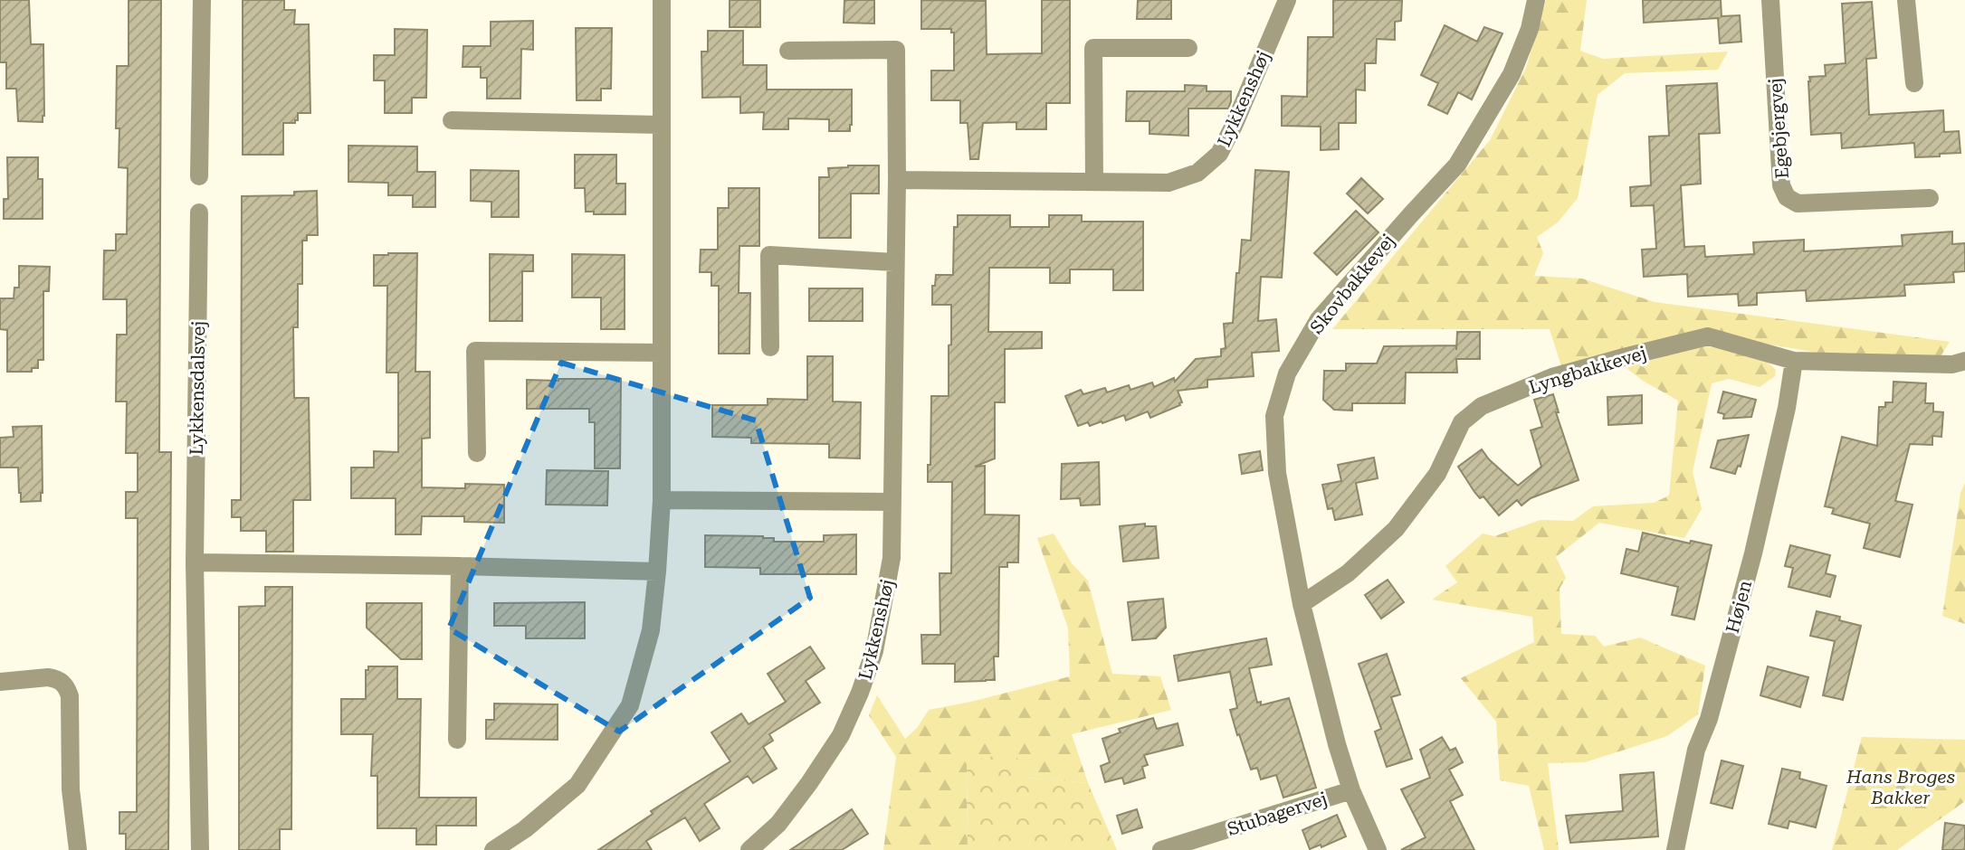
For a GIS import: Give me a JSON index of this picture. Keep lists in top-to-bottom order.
{
  "streets": {
    "street": [
      "Lykkenshøj",
      "Egebjergvej",
      "Skovbakkevej",
      "Lyngbakkevej",
      "Lykkensdalsvej",
      "Højen",
      "Stubagervej"
    ]
  },
  "crossings": [
    ["Skovbakkevej", "Lyngbakkevej"],
    ["Skovbakkevej", "Stubagervej"],
    ["Lyngbakkevej", "Højen"]
  ],
  "parks": ["Hans Broges Bakker"]
}
